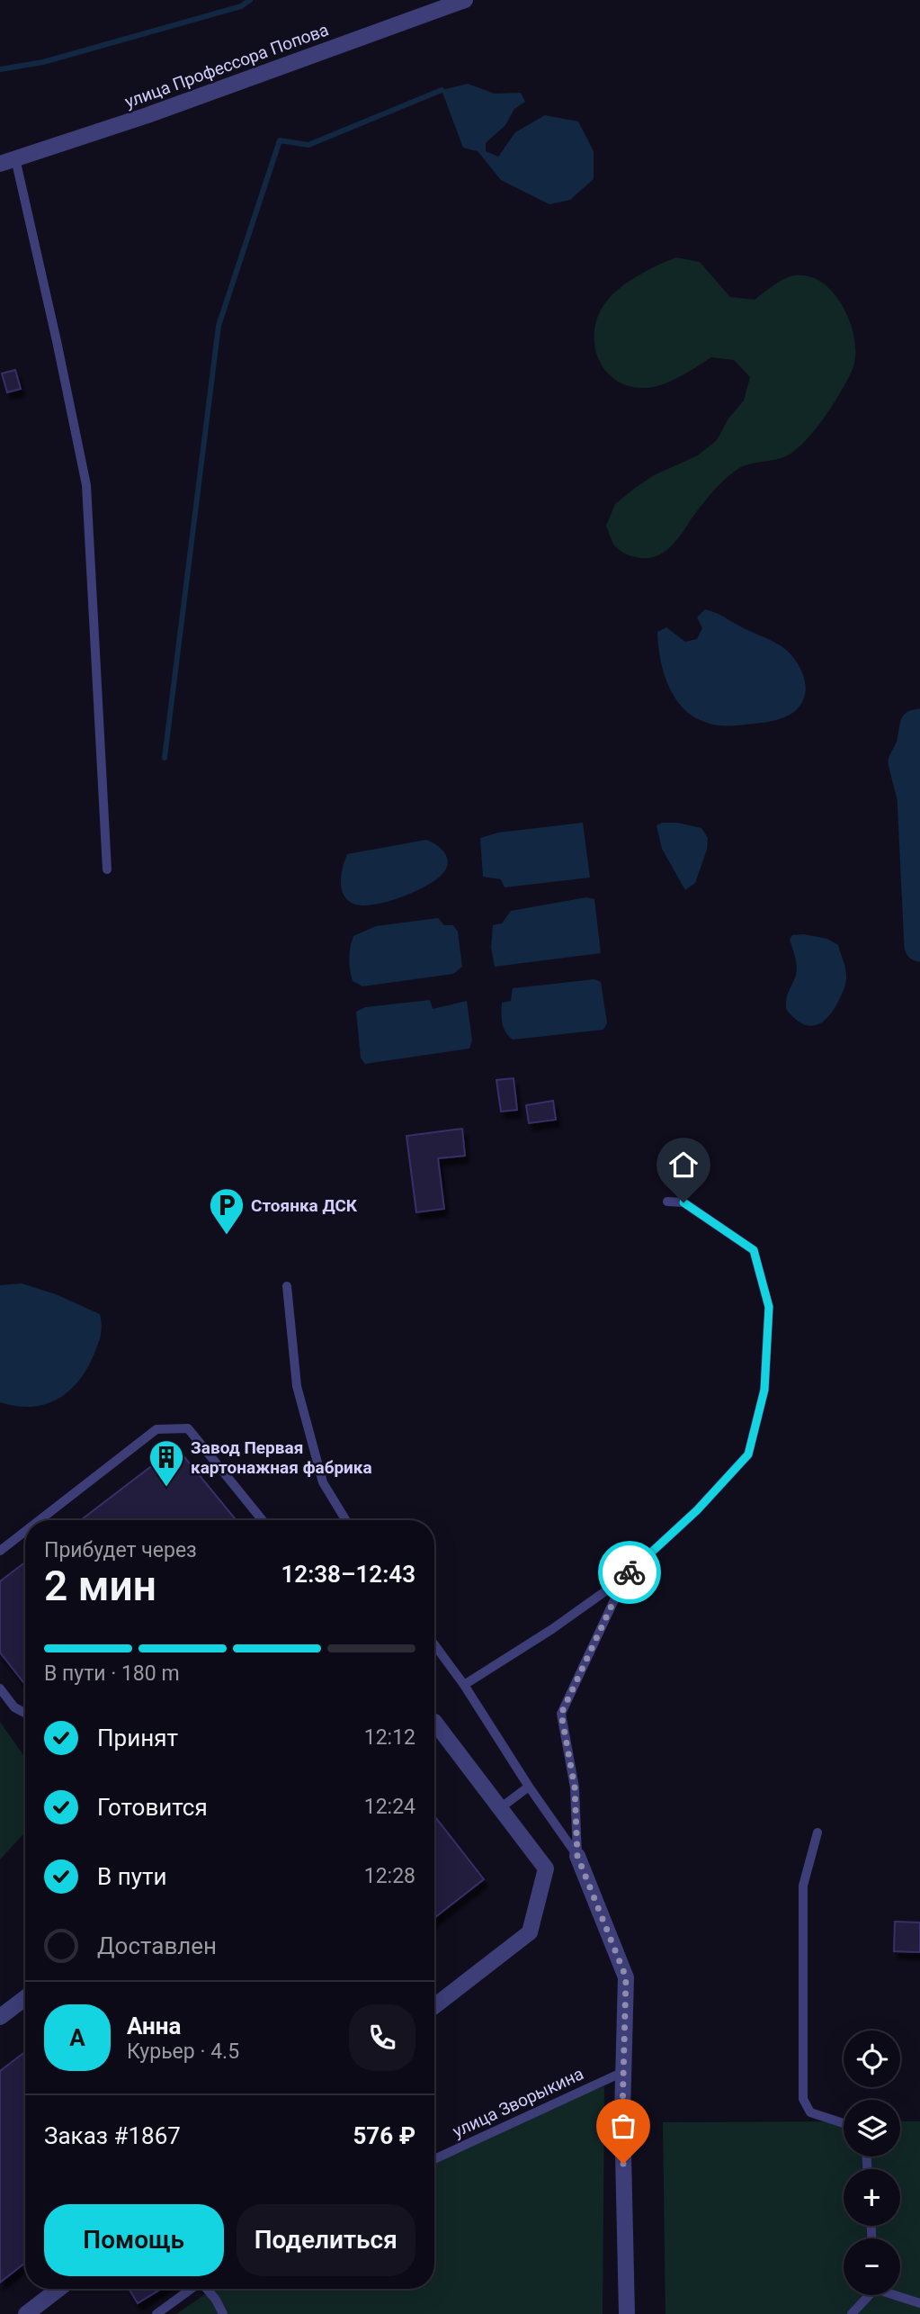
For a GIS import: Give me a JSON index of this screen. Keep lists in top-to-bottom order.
{
  "streets": {
    "street": ["улица Профессора Попова"],
    "lane": ["улица Зворыкина"]
  },
  "places": {
    "parking": ["Стоянка ДСК"],
    "building": ["Завод Первая картонажная фабрика"]
  },
  "page": {
    "heading": ["2 мин", "Прибудет через", "12:38–12:43"],
    "panel": [
      "Анна",
      "Курьер · 4.5",
      "Заказ #1867",
      "576 ₽"
    ],
    "bar": "В пути · 180 m",
    "list": [
      ["Принят", "12:12"],
      ["Готовится", "12:24"],
      ["В пути", "12:28"],
      "Доставлен"
    ],
    "round": "А",
    "map_buttons": ["+", "−"],
    "buttons": ["Помощь", "Поделиться"]
  }
}
